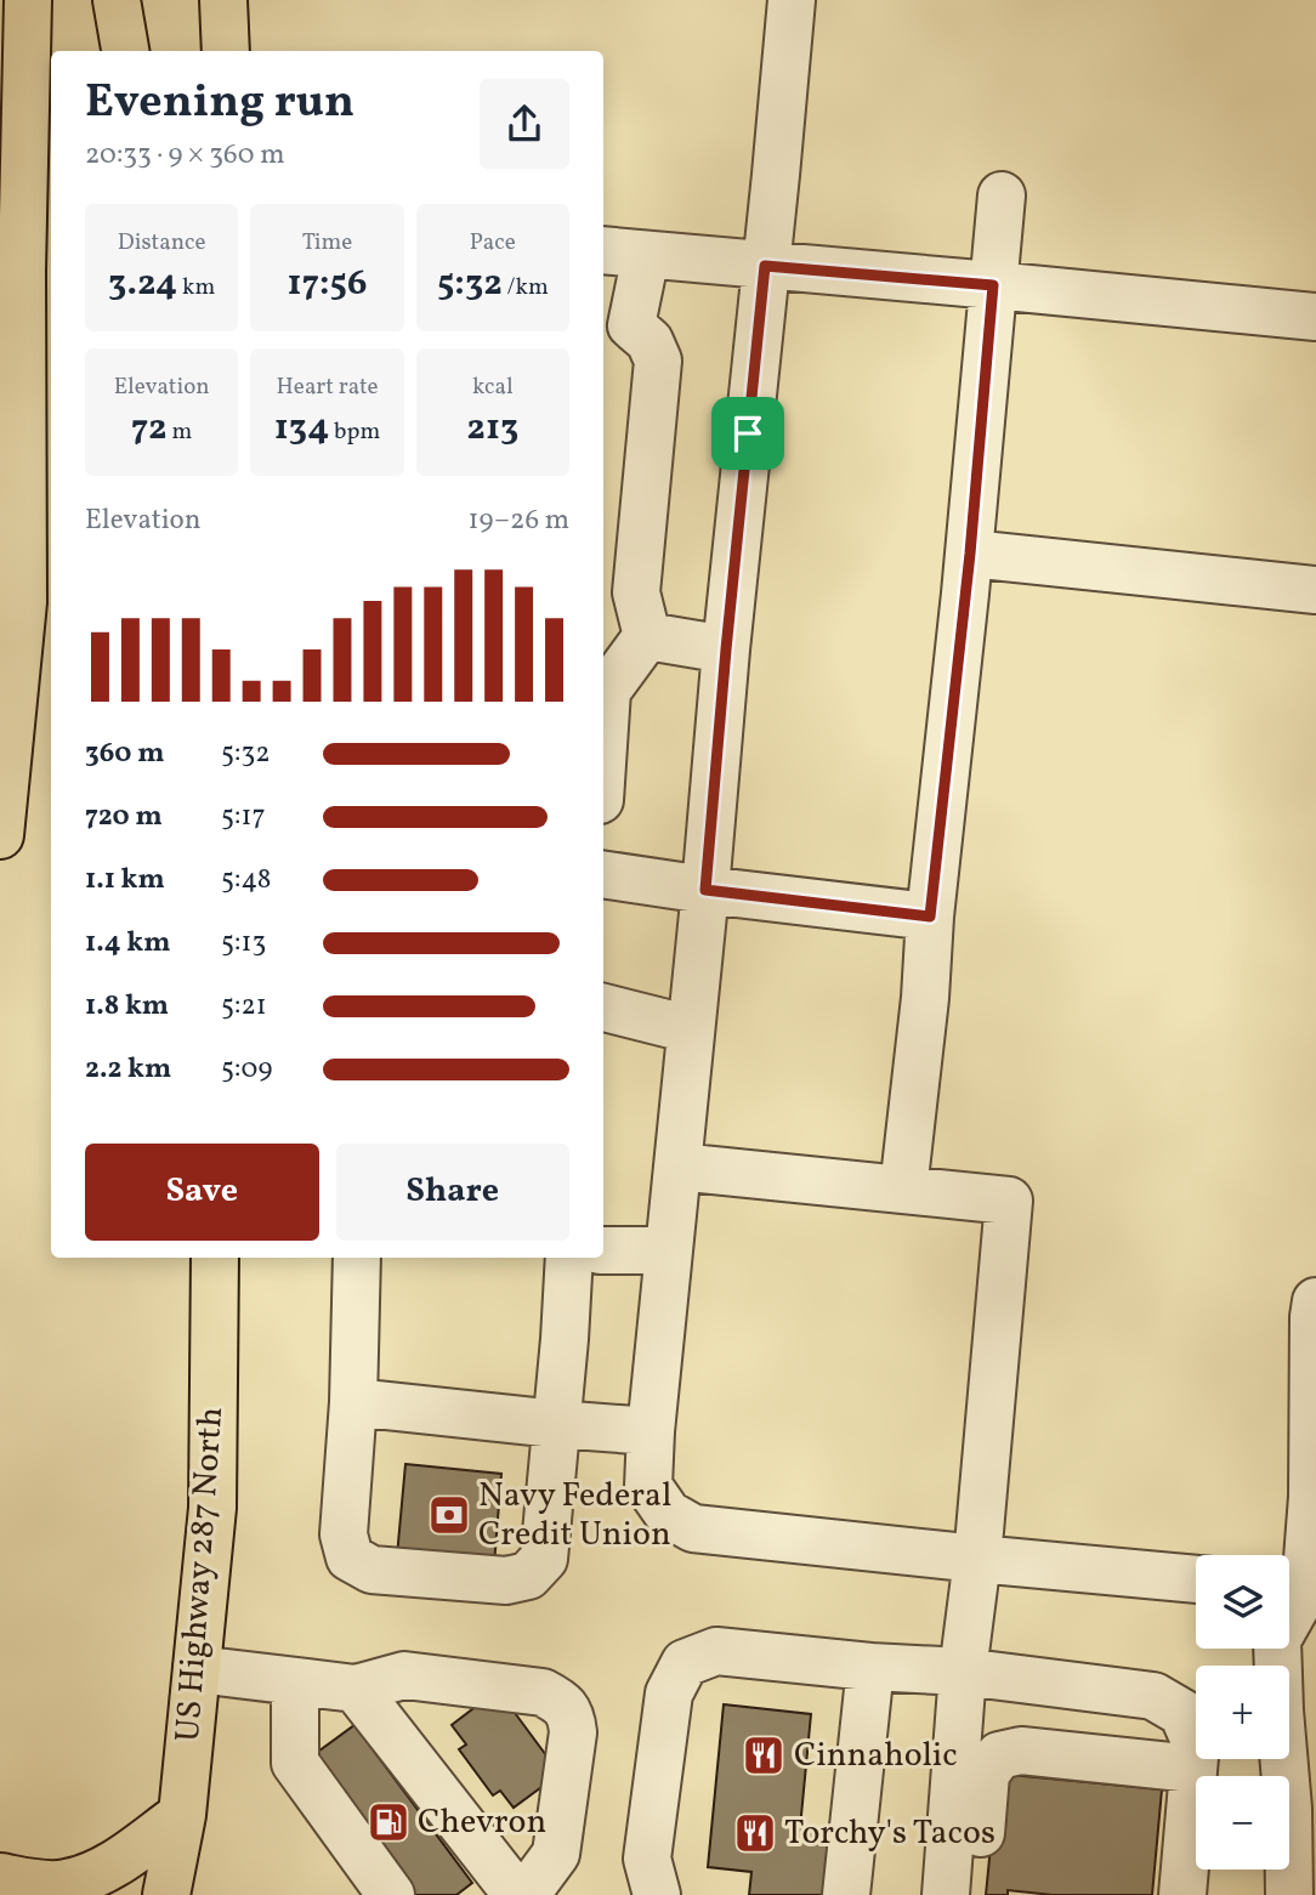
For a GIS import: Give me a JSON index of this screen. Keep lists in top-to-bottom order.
{
  "streets": {
    "main road": ["US Highway 287 North"]
  },
  "places": {
    "bank": ["Navy Federal Credit Union"],
    "restaurant": ["Cinnaholic", "Torchy's Tacos"],
    "fuel station": ["Chevron"]
  },
  "page": {
    "heading": ["Evening run", "20:33 · 9 × 360 m"],
    "stats": [
      ["Distance", "3.24 km"],
      ["Time", "17:56"],
      ["Pace", "5:32 /km"],
      ["Elevation", "72 m"],
      ["Heart rate", "134 bpm"],
      ["kcal", "213"]
    ],
    "chart": ["Elevation", "19–26 m"],
    "list": [
      {
        "name": "360 m",
        "note": "5:32"
      },
      {
        "name": "720 m",
        "note": "5:17"
      },
      {
        "name": "1.1 km",
        "note": "5:48"
      },
      {
        "name": "1.4 km",
        "note": "5:13"
      },
      {
        "name": "1.8 km",
        "note": "5:21"
      },
      {
        "name": "2.2 km",
        "note": "5:09"
      }
    ],
    "buttons": ["Save", "Share"],
    "map_buttons": ["+", "−"]
  }
}
